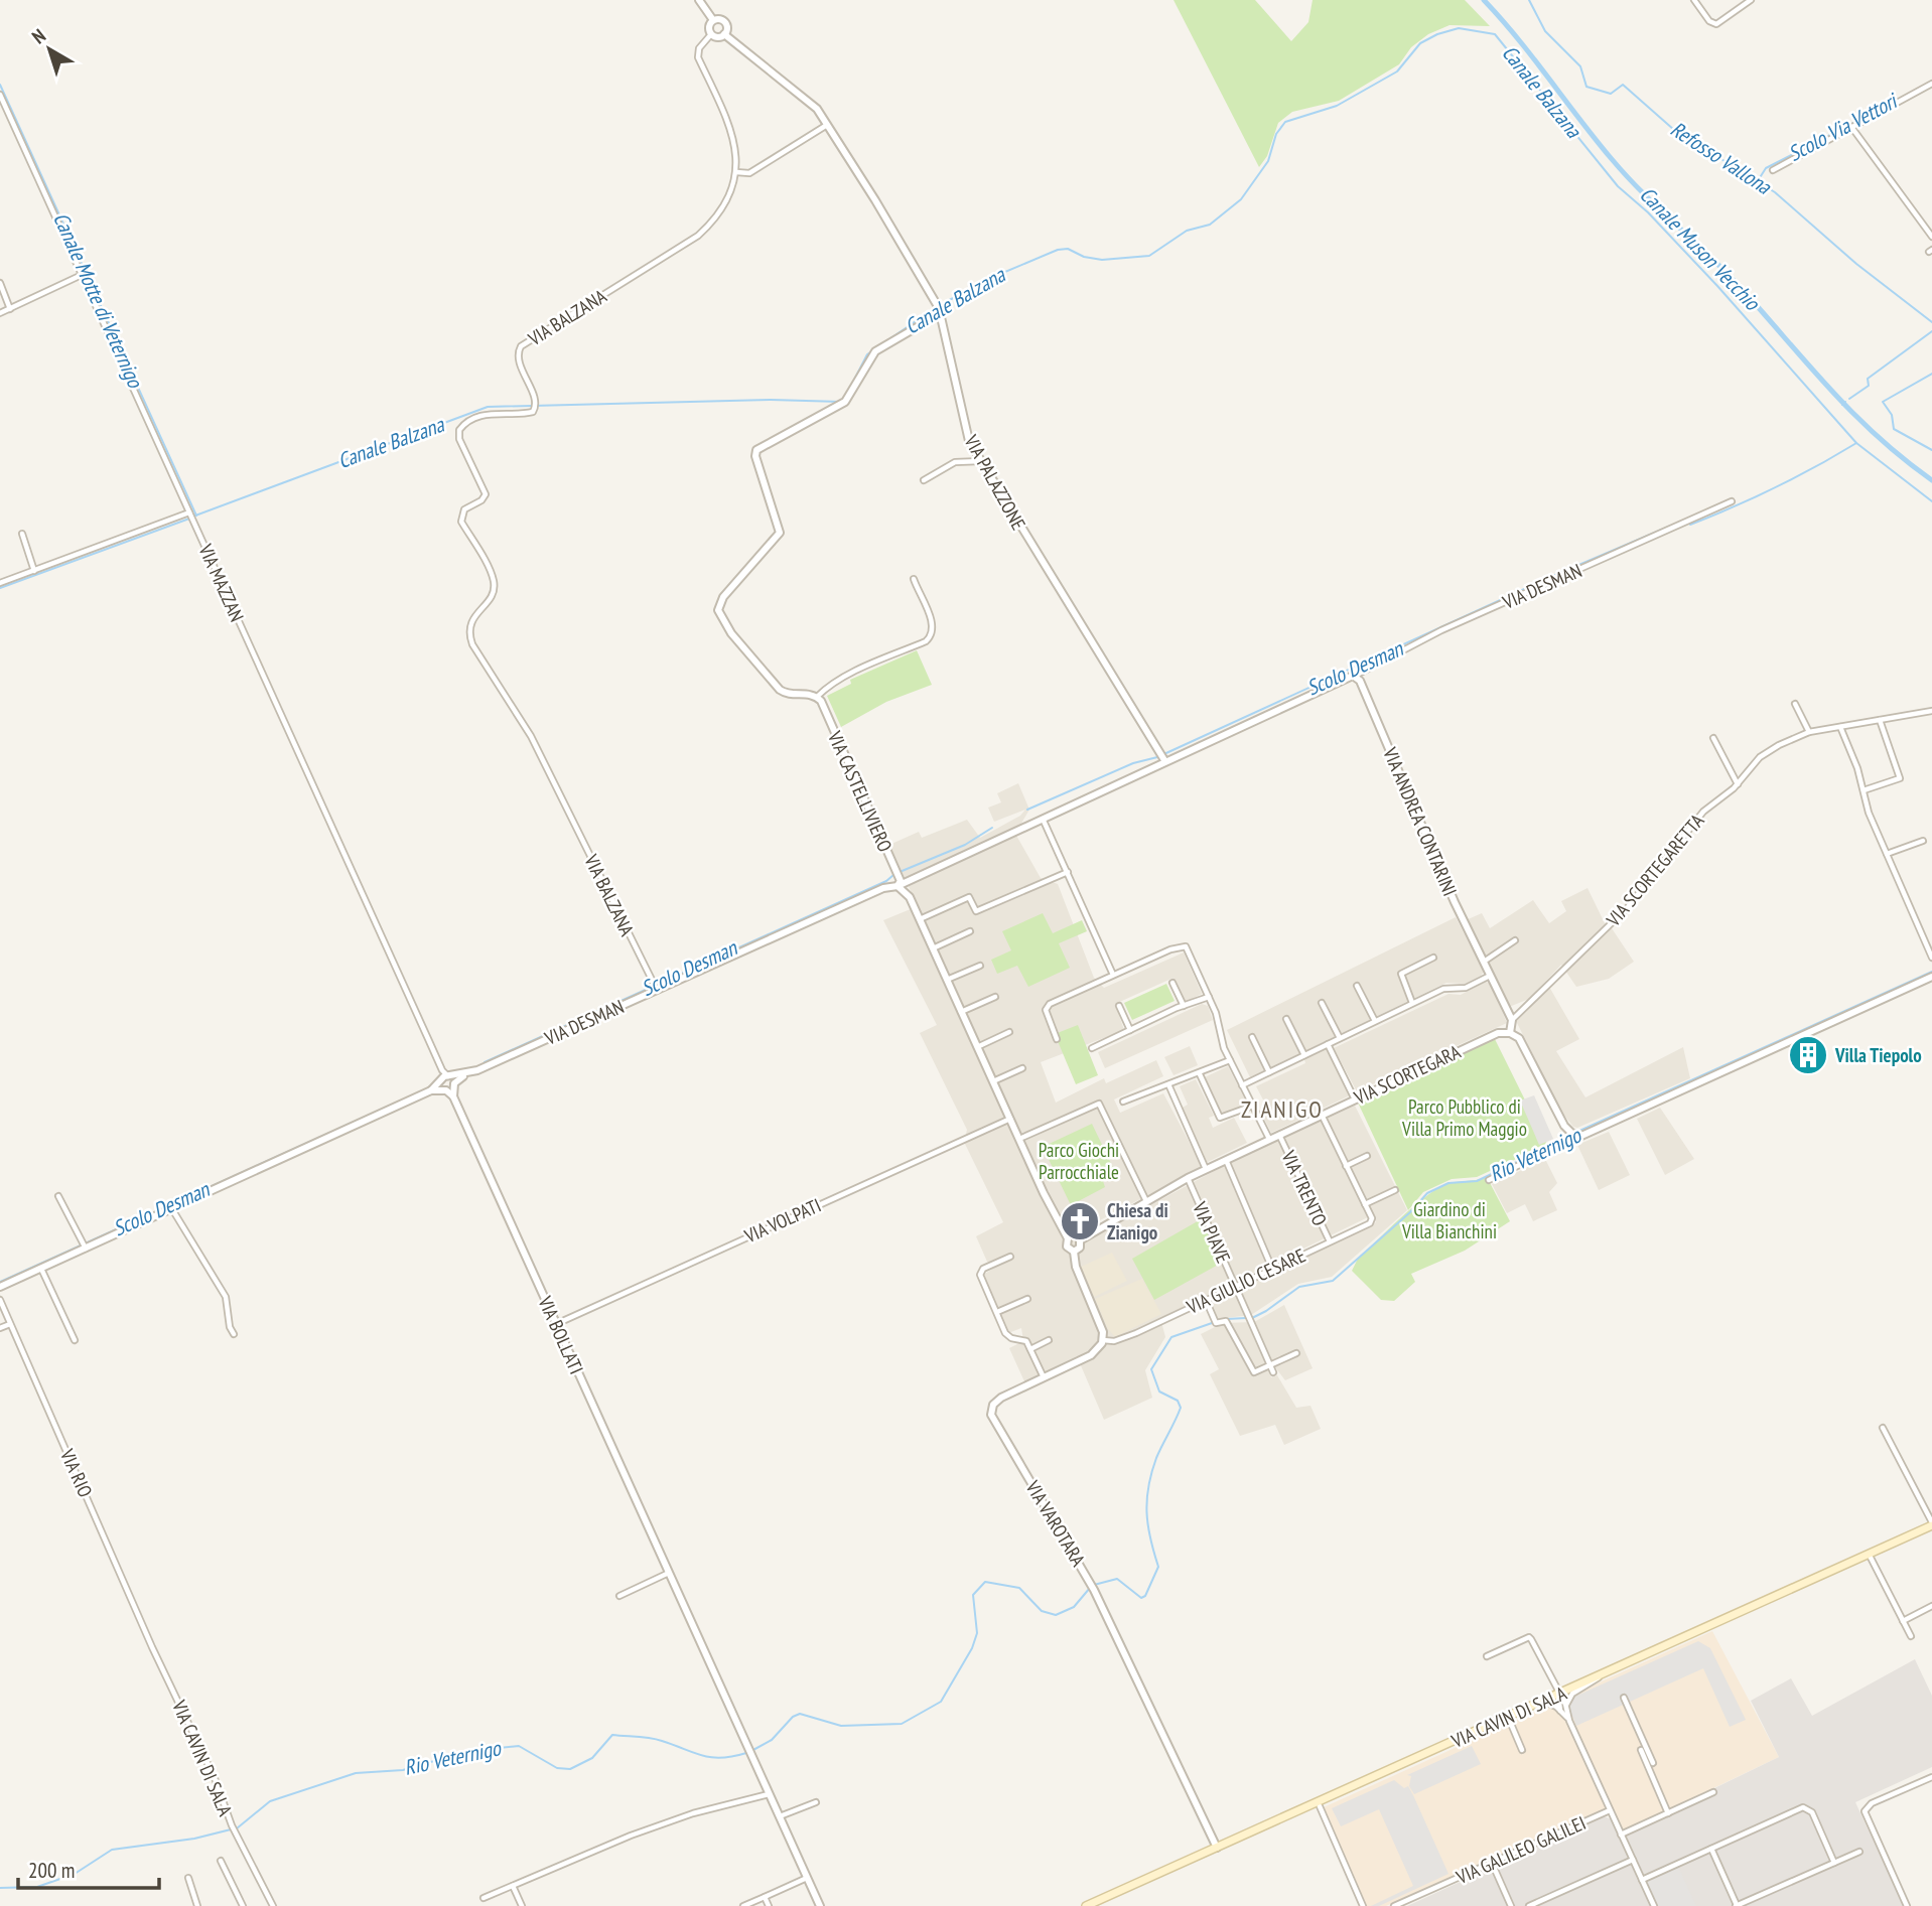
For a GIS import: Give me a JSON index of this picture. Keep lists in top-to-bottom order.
{
  "streets": {
    "main road": ["VIA CAVIN DI SALA"],
    "street": [
      "VIA BALZANA",
      "VIA PALAZZONE",
      "VIA MAZZAN",
      "VIA DESMAN",
      "VIA CASTELLIVIERO",
      "VIA ANDREA CONTARINI",
      "VIA SCORTEGARETTA",
      "VIA SCORTEGARA",
      "VIA TRENTO",
      "VIA VOLPATI",
      "VIA PIAVE",
      "VIA GIULIO CESARE",
      "VIA BOLLATI",
      "VIA RIO",
      "VIA VAROTARA",
      "VIA GALILEO GALILEI"
    ]
  },
  "crossings": [
    ["VIA BALZANA", "VIA PALAZZONE"],
    ["VIA BALZANA", "VIA DESMAN"],
    ["VIA PALAZZONE", "VIA DESMAN"],
    ["VIA MAZZAN", "VIA DESMAN"],
    ["VIA MAZZAN", "VIA BOLLATI"],
    ["VIA DESMAN", "VIA CASTELLIVIERO"],
    ["VIA DESMAN", "VIA ANDREA CONTARINI"],
    ["VIA DESMAN", "VIA BOLLATI"],
    ["VIA ANDREA CONTARINI", "VIA SCORTEGARETTA"],
    ["VIA SCORTEGARA", "VIA TRENTO"],
    ["VIA SCORTEGARA", "VIA PIAVE"],
    ["VIA TRENTO", "VIA GIULIO CESARE"],
    ["VIA VOLPATI", "VIA BOLLATI"],
    ["VIA PIAVE", "VIA GIULIO CESARE"],
    ["VIA GIULIO CESARE", "VIA VAROTARA"],
    ["VIA RIO", "VIA CAVIN DI SALA"],
    ["VIA VAROTARA", "VIA CAVIN DI SALA"],
    ["VIA CAVIN DI SALA", "VIA GALILEO GALILEI"]
  ],
  "districts": ["ZIANIGO"],
  "water": [
    "Canale Balzana",
    "Scolo Via Vettori",
    "Refosso Vallona",
    "Canale Muson Vecchio",
    "Canale Motte di Veternigo",
    "Scolo Desman",
    "Rio Veternigo"
  ],
  "parks": ["Parco Pubblico di Villa Primo Maggio", "Parco Giochi Parrocchiale", "Giardino di Villa Bianchini"],
  "places": {
    "building": ["Villa Tiepolo"],
    "church": ["Chiesa di Zianigo"]
  },
  "scale_bar": "200 m",
  "north": "top left"
}
